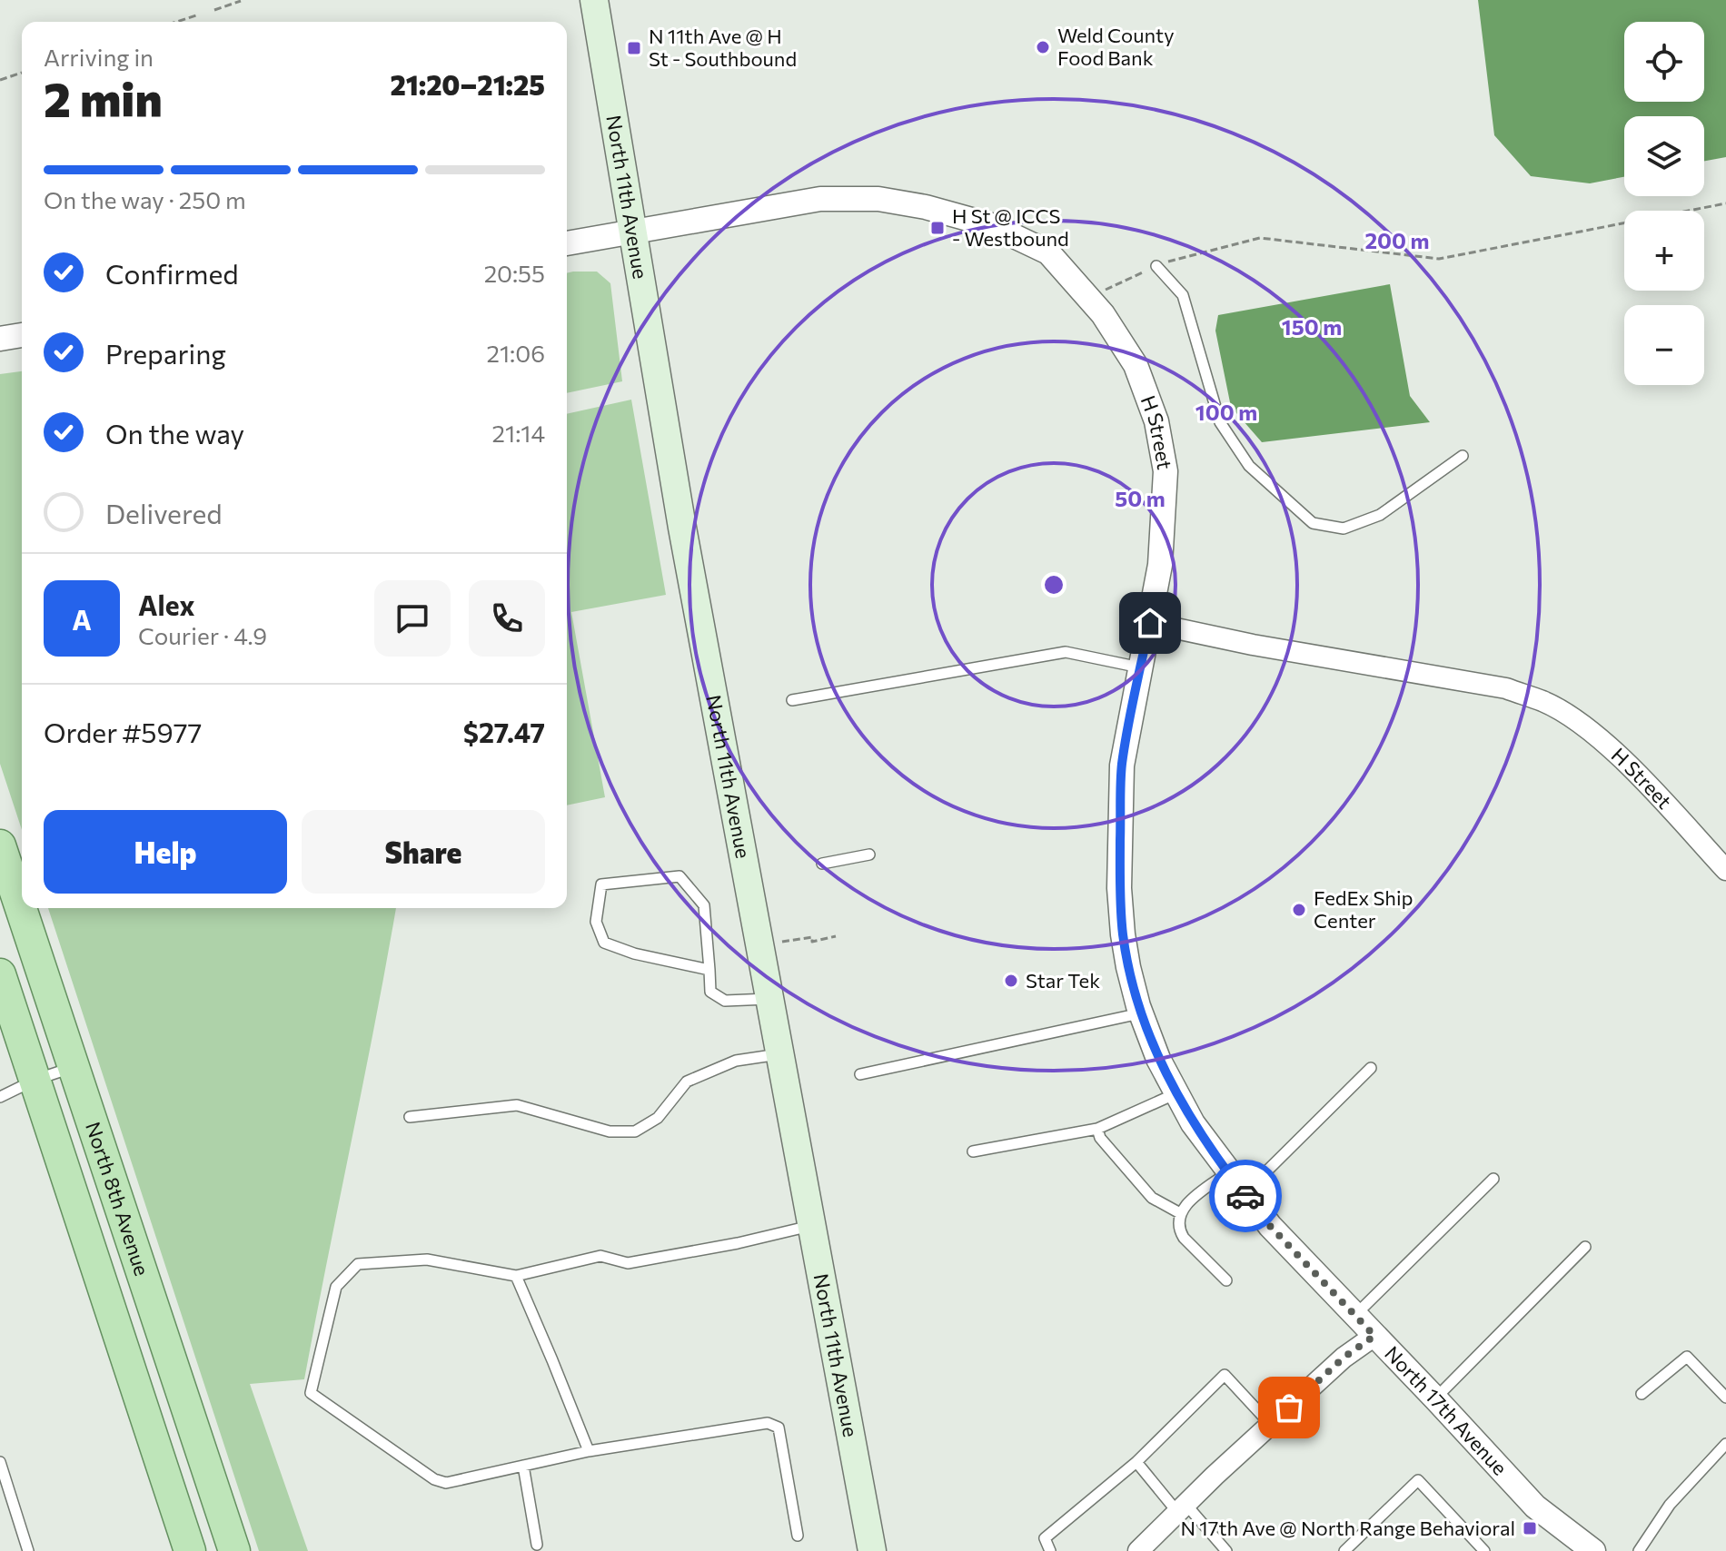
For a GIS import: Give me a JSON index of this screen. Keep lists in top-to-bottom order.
{
  "streets": {
    "main road": ["North 11th Avenue", "North 8th Avenue"],
    "street": ["H Street", "North 17th Avenue"]
  },
  "crossings": [
    ["North 11th Avenue", "H Street"],
    ["H Street", "North 17th Avenue"]
  ],
  "places": {
    "other": ["Weld County Food Bank", "FedEx Ship Center", "Star Tek"],
    "transit": ["N 11th Ave @ H St - Southbound", "H St @ ICCS - Westbound", "N 17th Ave @ North Range Behavioral"]
  },
  "page": {
    "map_buttons": ["+", "−"],
    "heading": ["2 min", "Arriving in", "21:20–21:25"],
    "panel": [
      "Alex",
      "Courier · 4.9",
      "Order #5977",
      "$27.47"
    ],
    "bar": "On the way · 250 m",
    "list": [
      ["Confirmed", "20:55"],
      ["Preparing", "21:06"],
      ["On the way", "21:14"],
      "Delivered"
    ],
    "round": "A",
    "buttons": ["Help", "Share"]
  },
  "rings": [
    "200 m",
    "150 m",
    "100 m",
    "50 m"
  ]
}
